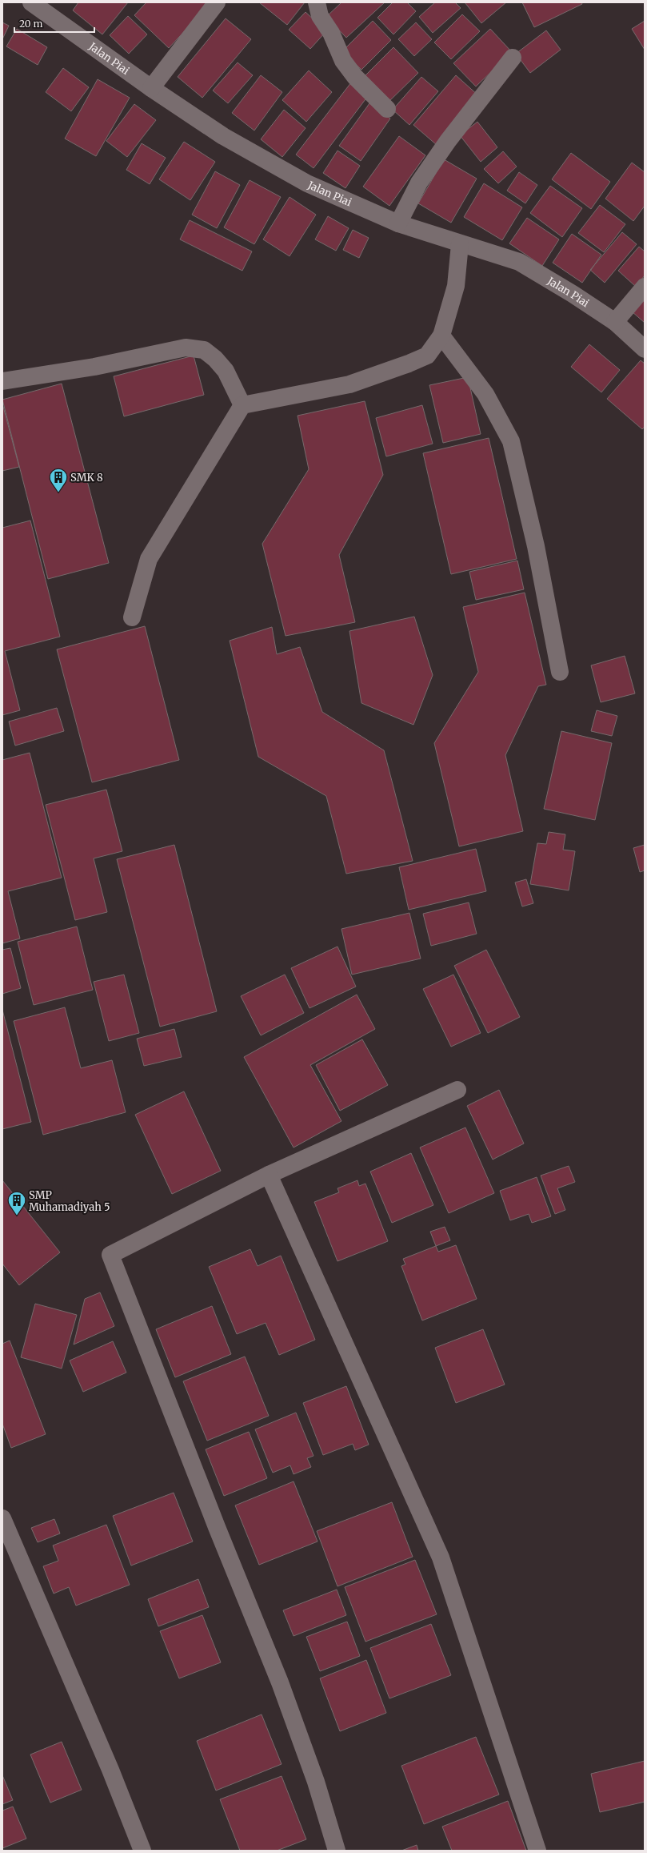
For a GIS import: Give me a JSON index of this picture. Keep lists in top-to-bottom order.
{
  "streets": {
    "street": ["Jalan Piai"]
  },
  "places": {
    "building": ["SMK 8", "SMP Muhamadiyah 5"]
  },
  "scale_bar": "20 m"
}
